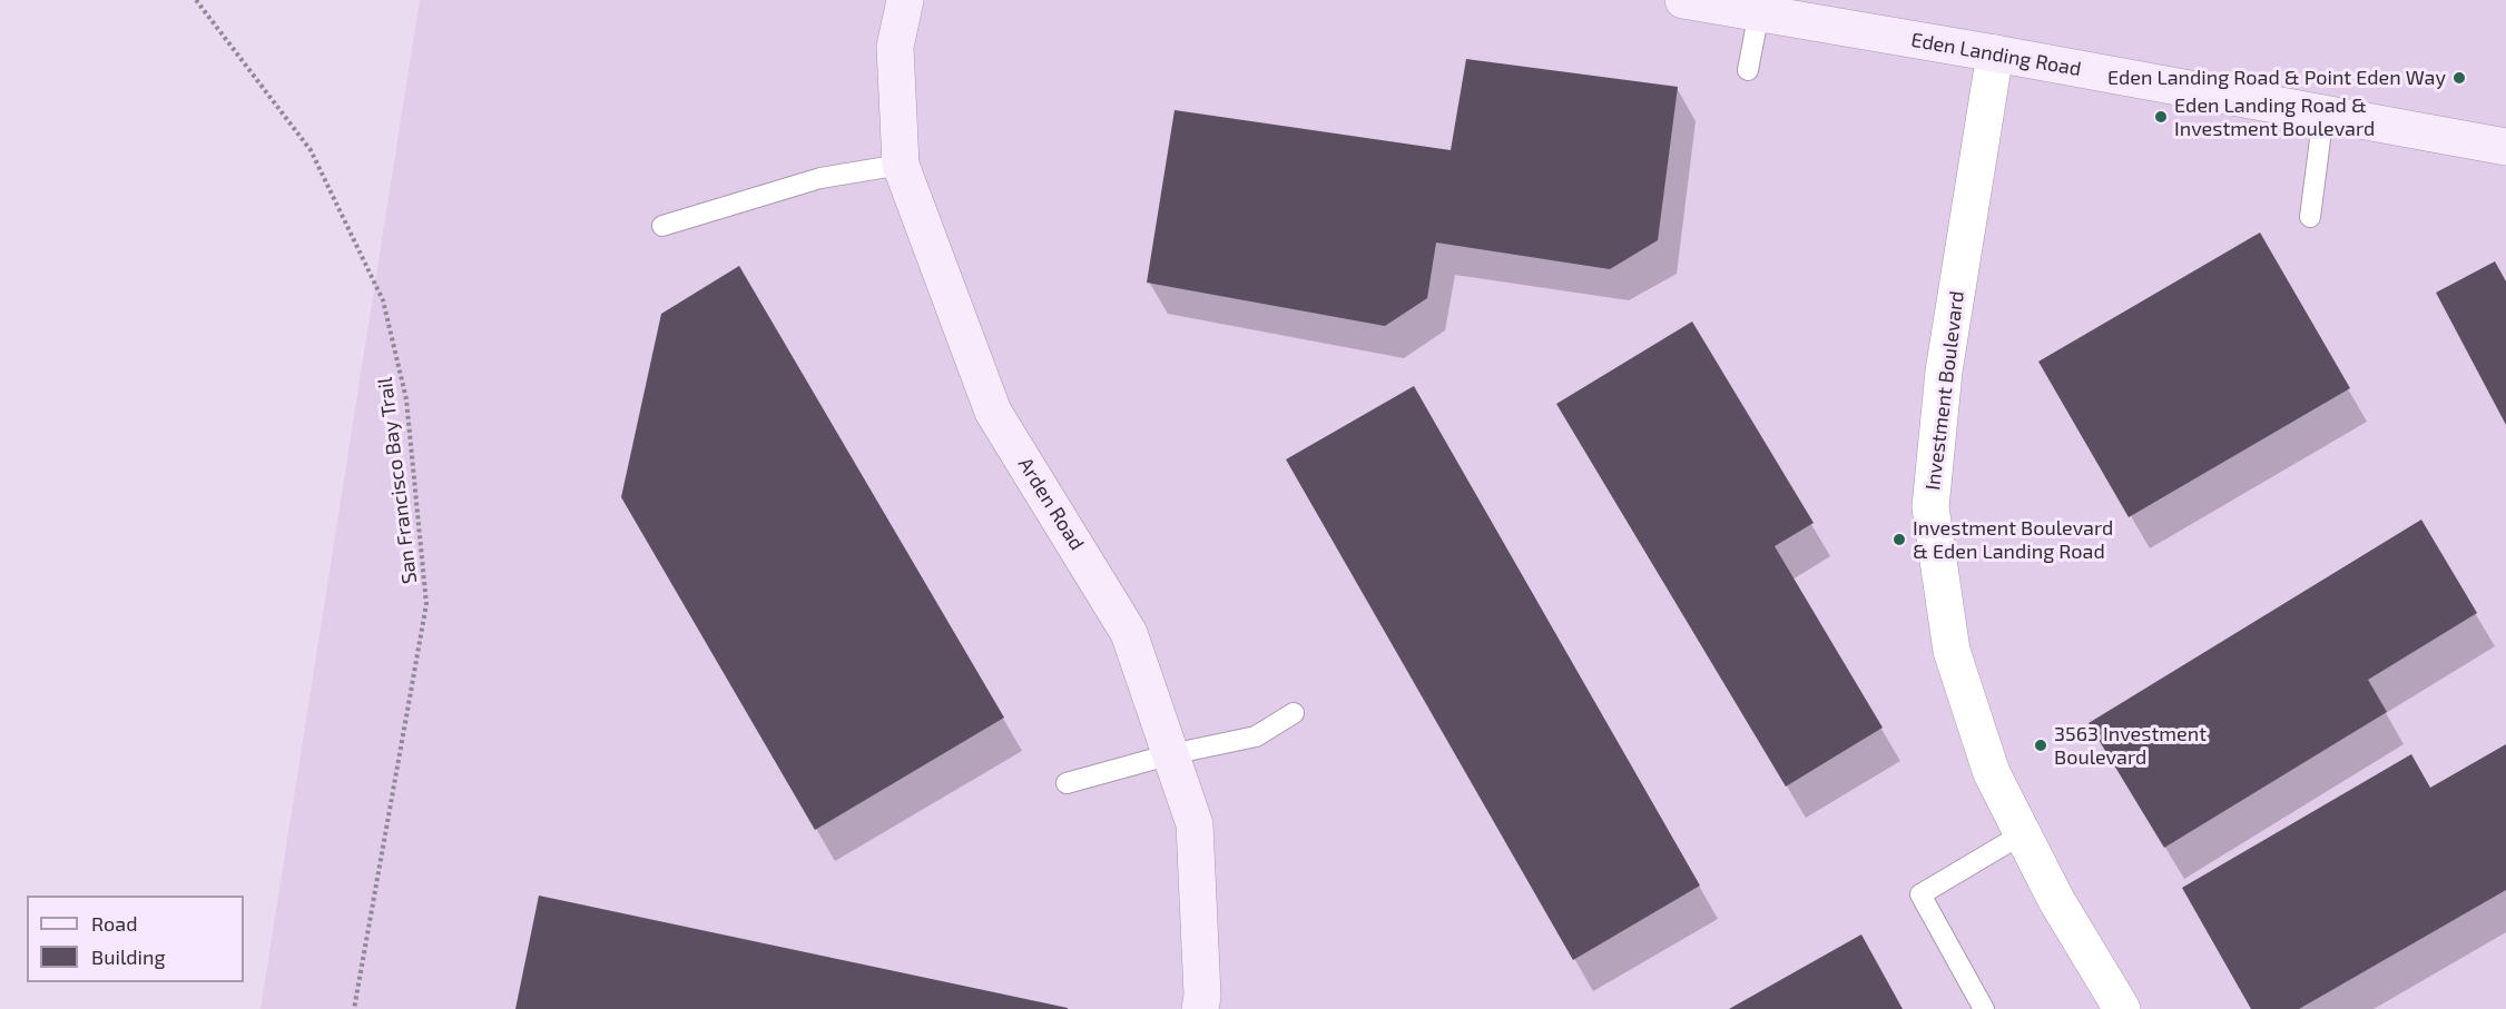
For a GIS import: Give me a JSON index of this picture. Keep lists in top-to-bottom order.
{
  "streets": {
    "street": ["Eden Landing Road", "Investment Boulevard", "Arden Road"],
    "path": ["San Francisco Bay Trail"]
  },
  "crossings": [
    ["Eden Landing Road", "Investment Boulevard"]
  ],
  "places": [
    "Eden Landing Road & Point Eden Way",
    "Eden Landing Road & Investment Boulevard",
    "Investment Boulevard & Eden Landing Road",
    "3563 Investment Boulevard"
  ],
  "legend": ["Road", "Building"]
}
